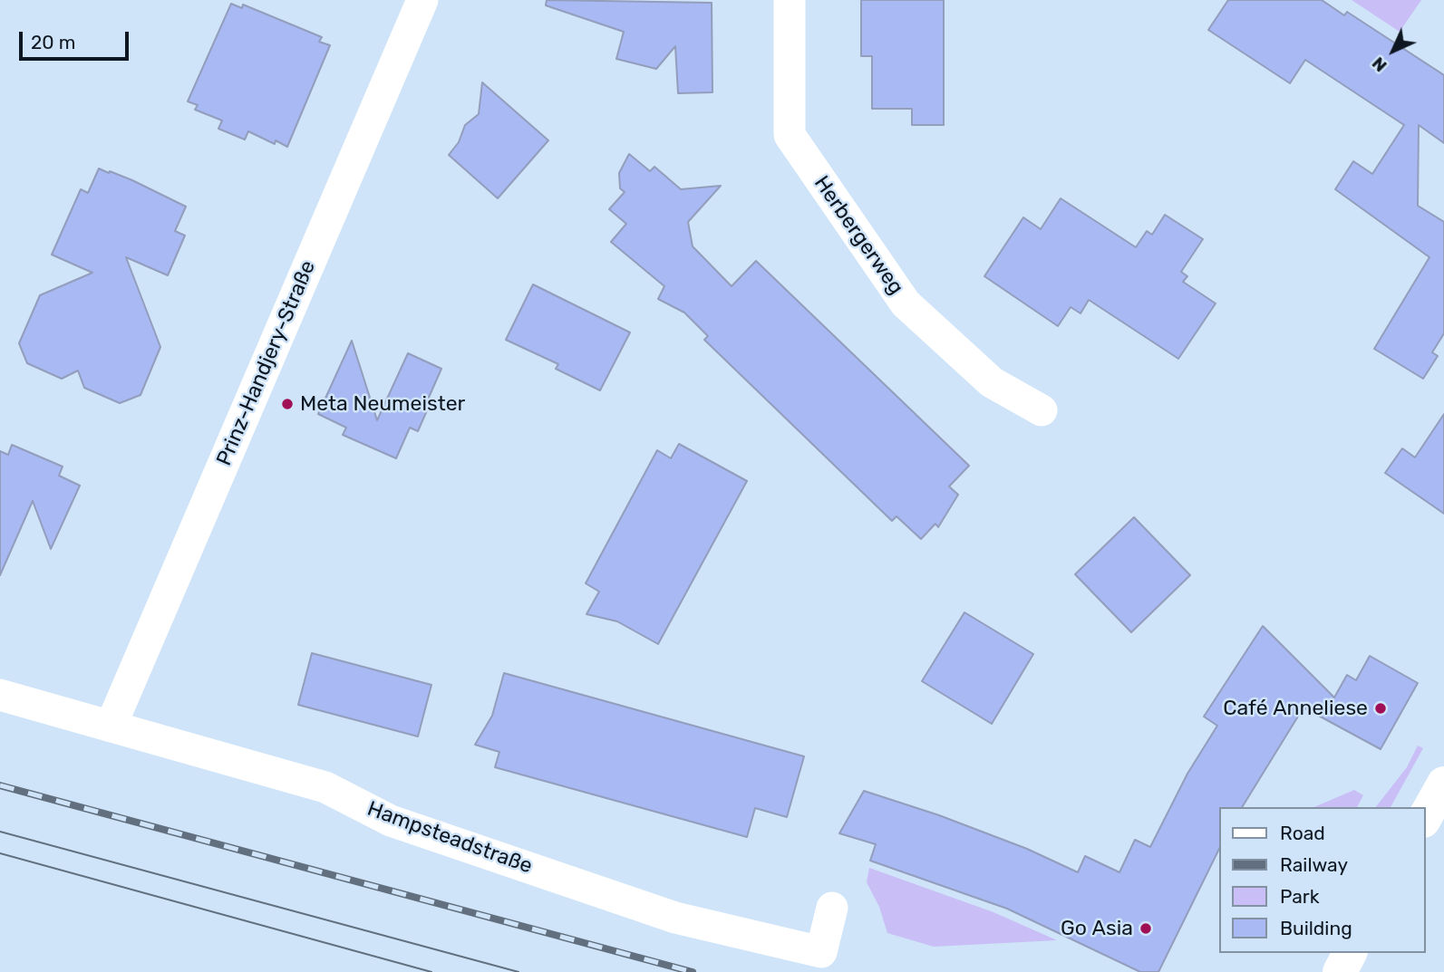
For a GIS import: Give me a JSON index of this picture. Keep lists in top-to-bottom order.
{
  "streets": {
    "street": ["Herbergerweg", "Prinz-Handjery-Straße", "Hampsteadstraße"]
  },
  "crossings": [
    ["Prinz-Handjery-Straße", "Hampsteadstraße"]
  ],
  "places": ["Meta Neumeister", "Café Anneliese", "Go Asia"],
  "legend": [
    "Road",
    "Railway",
    "Park",
    "Building"
  ],
  "scale_bar": "20 m",
  "north": "bottom left"
}
